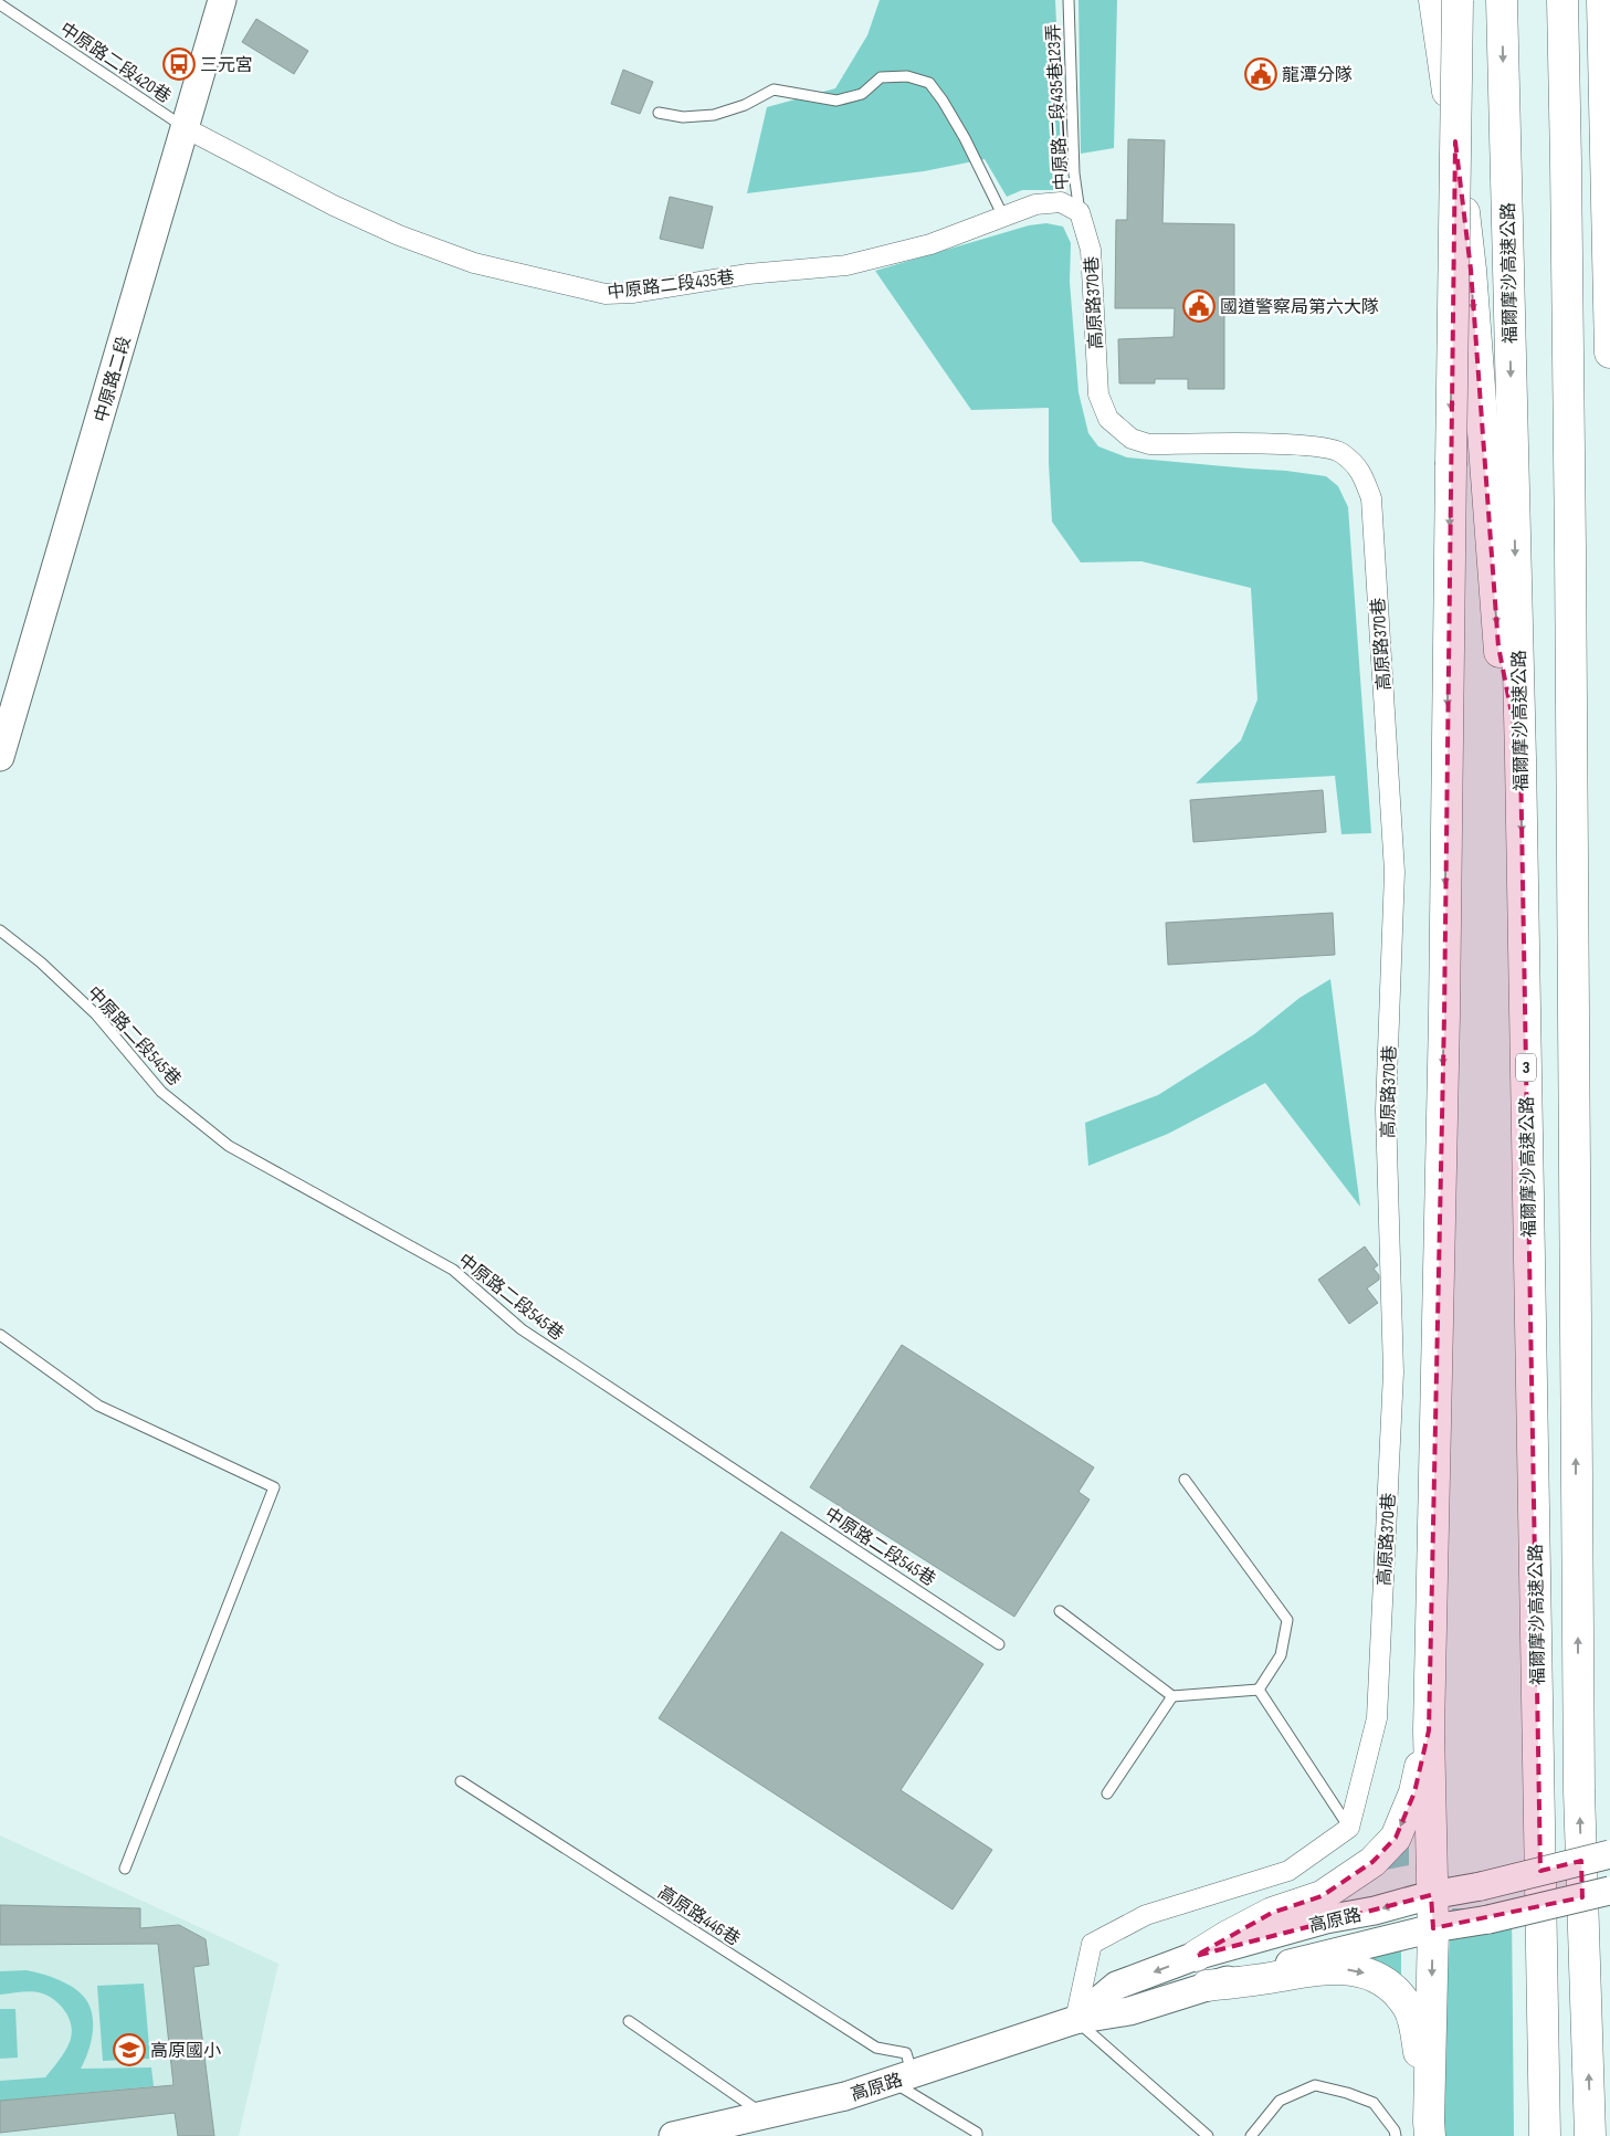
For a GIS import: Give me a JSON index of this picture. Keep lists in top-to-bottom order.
{
  "streets": {
    "highway": ["福爾摩沙高速公路", "3"],
    "street": [
      "中原路二段435巷",
      "高原路370巷",
      "中原路二段",
      "高原路"
    ],
    "lane": [
      "中原路二段420巷",
      "中原路二段435巷123弄",
      "中原路二段545巷",
      "高原路446巷"
    ]
  },
  "crossings": [
    ["中原路二段420巷", "中原路二段435巷"],
    ["中原路二段420巷", "中原路二段"],
    ["中原路二段435巷123弄", "中原路二段435巷"],
    ["中原路二段435巷123弄", "高原路370巷"],
    ["中原路二段435巷", "高原路370巷"],
    ["中原路二段435巷", "中原路二段"],
    ["高原路446巷", "高原路"]
  ],
  "places": {
    "bus stop": ["三元宮"],
    "public building": ["龍潭分隊", "國道警察局第六大隊"],
    "school or university": ["高原國小"]
  }
}
